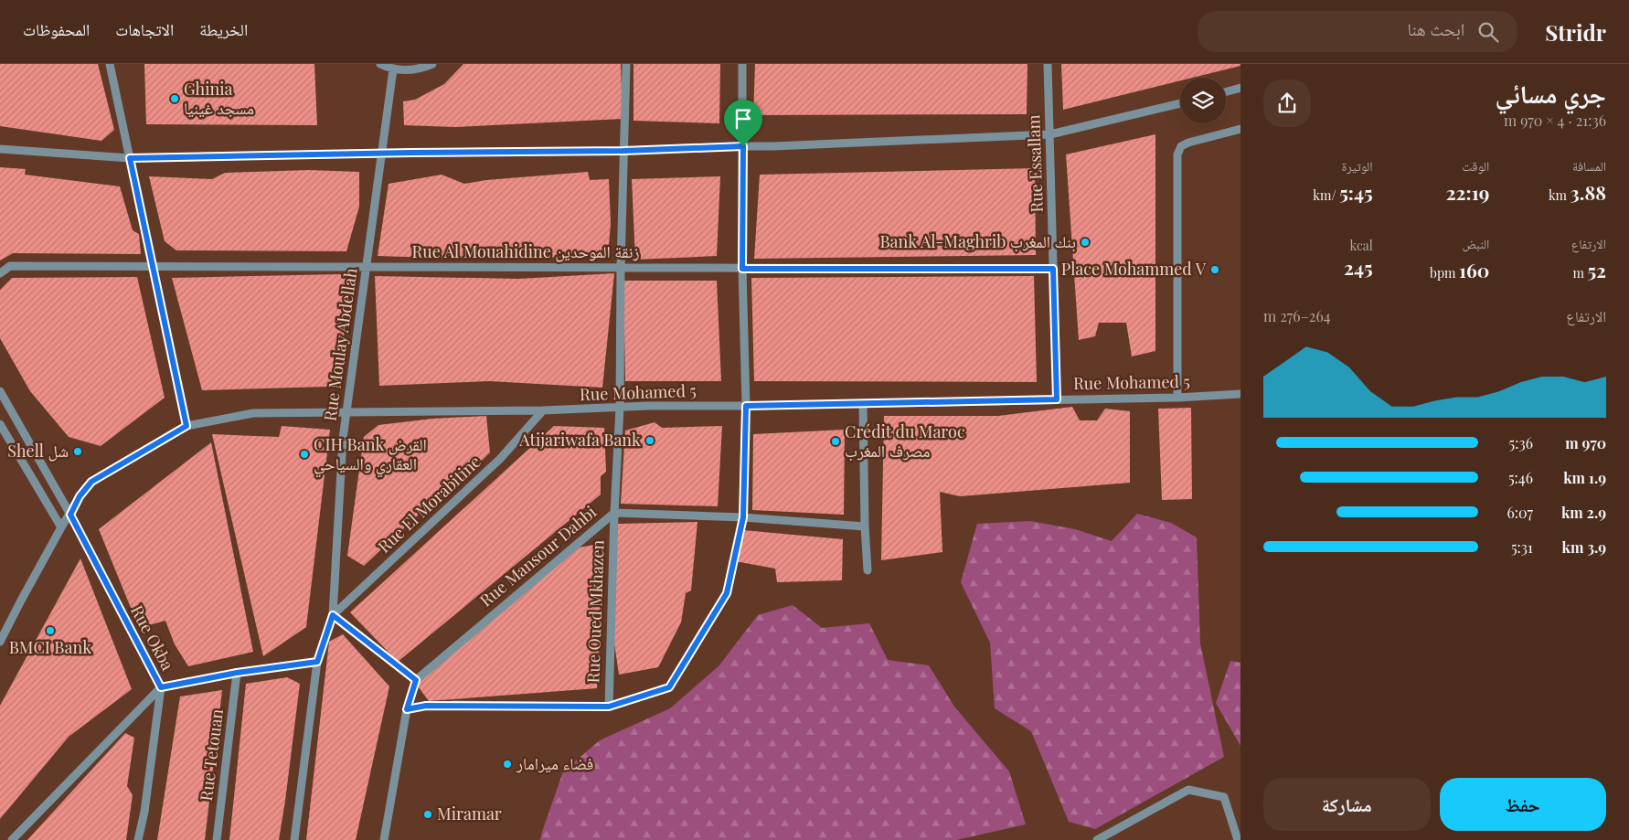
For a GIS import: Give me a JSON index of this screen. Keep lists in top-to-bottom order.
{
  "streets": {
    "street": [
      "Rue Essallam",
      "Rue Al Mouahidine زنقة الموحدين",
      "Rue Moulay Abdellah",
      "Rue Mohamed 5",
      "Rue El Morabitine",
      "Rue Mansour Dahbi",
      "Rue Oued Mkhazen",
      "Rue Okba",
      "Rue Tetouan"
    ]
  },
  "crossings": [
    ["Rue Essallam", "Rue Al Mouahidine زنقة الموحدين"],
    ["Rue Essallam", "Rue Mohamed 5"],
    ["Rue Al Mouahidine زنقة الموحدين", "Rue Moulay Abdellah"],
    ["Rue Al Mouahidine زنقة الموحدين", "Rue Oued Mkhazen"],
    ["Rue Moulay Abdellah", "Rue Mohamed 5"],
    ["Rue Moulay Abdellah", "Rue El Morabitine"],
    ["Rue Mohamed 5", "Rue El Morabitine"],
    ["Rue Mohamed 5", "Rue Oued Mkhazen"],
    ["Rue Mohamed 5", "Rue Okba"],
    ["Rue Mansour Dahbi", "Rue Oued Mkhazen"]
  ],
  "places": [
    "Ghinia مسجد غينيا",
    "Bank Al-Maghrib بنك المغرب",
    "Place Mohammed V",
    "Atijariwafa Bank",
    "Crédit du Maroc مصرف المغرب",
    "Shell شل",
    "CIH Bank القرض العقاري والسياحي",
    "BMCI Bank",
    "فضاء ميرامار",
    "Miramar"
  ],
  "page": {
    "header": "Stridr",
    "search": "ابحث هنا",
    "nav": ["الخريطة", "الاتجاهات", "المحفوظات"],
    "heading": ["جري مسائي", "21:36 · 4 × 970 m"],
    "stats": [
      ["المسافة", "3.88 km"],
      ["الوقت", "22:19"],
      ["الوتيرة", "5:45 /km"],
      ["الارتفاع", "52 m"],
      ["النبض", "160 bpm"],
      ["kcal", "245"]
    ],
    "chart": ["الارتفاع", "264–276 m"],
    "list": [
      {
        "name": "970 m",
        "note": "5:36"
      },
      {
        "name": "1.9 km",
        "note": "5:46"
      },
      {
        "name": "2.9 km",
        "note": "6:07"
      },
      {
        "name": "3.9 km",
        "note": "5:31"
      }
    ],
    "buttons": ["حفظ", "مشاركة"]
  }
}
